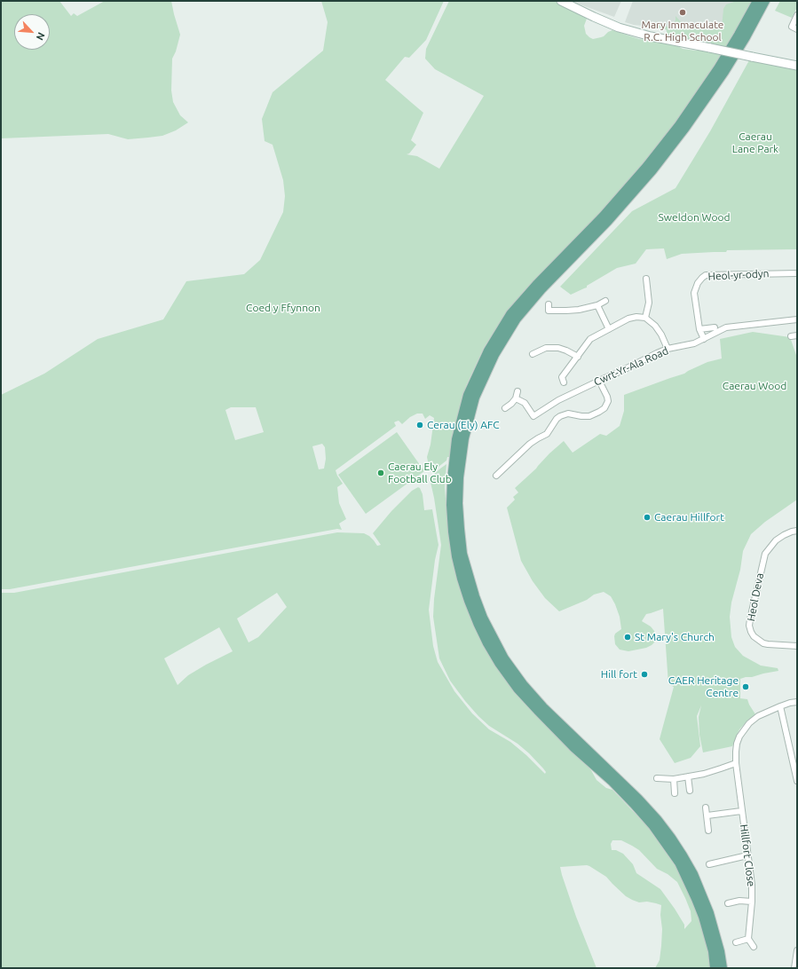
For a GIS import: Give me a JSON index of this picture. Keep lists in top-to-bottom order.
{
  "streets": {
    "street": [
      "Heol-yr-odyn",
      "Cwrt-Yr-Ala Road",
      "Heol Deva",
      "Hillfort Close"
    ]
  },
  "crossings": [
    ["Heol-yr-odyn", "Cwrt-Yr-Ala Road"]
  ],
  "parks": [
    "Caerau Lane Park",
    "Sweldon Wood",
    "Coed y Ffynnon",
    "Caerau Wood"
  ],
  "places": [
    "Mary Immaculate R.C. High School",
    "Cerau (Ely) AFC",
    "Caerau Ely Football Club",
    "Caerau Hillfort",
    "St Mary's Church",
    "Hill fort",
    "CAER Heritage Centre"
  ],
  "north": "bottom right"
}
